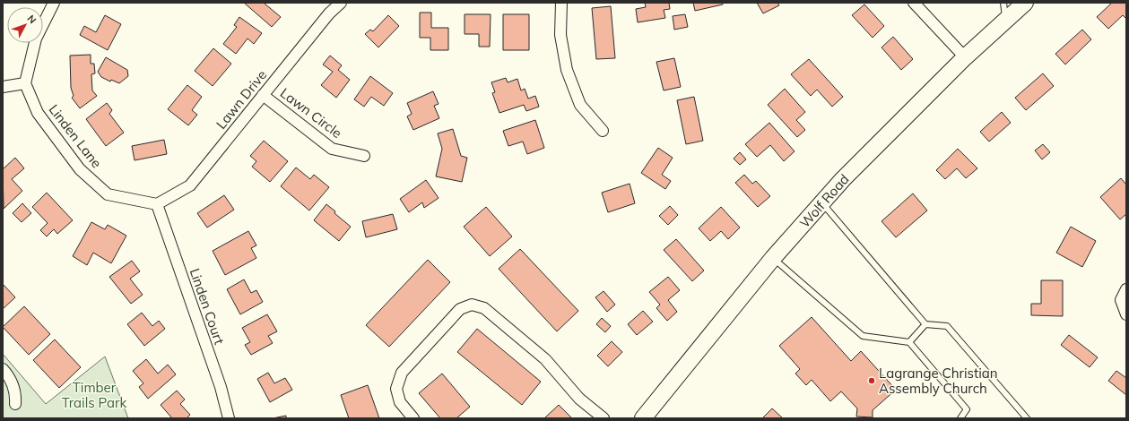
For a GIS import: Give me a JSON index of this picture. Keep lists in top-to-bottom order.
{
  "streets": {
    "main road": ["Wolf Road"],
    "street": [
      "Lawn Drive",
      "Lawn Circle",
      "Linden Lane",
      "Linden Court"
    ]
  },
  "crossings": [
    ["Lawn Drive", "Lawn Circle"],
    ["Lawn Drive", "Linden Lane"],
    ["Lawn Drive", "Linden Court"],
    ["Linden Lane", "Linden Court"]
  ],
  "parks": ["Timber Trails Park"],
  "places": ["Lagrange Christian Assembly Church"],
  "north": "top right"
}
